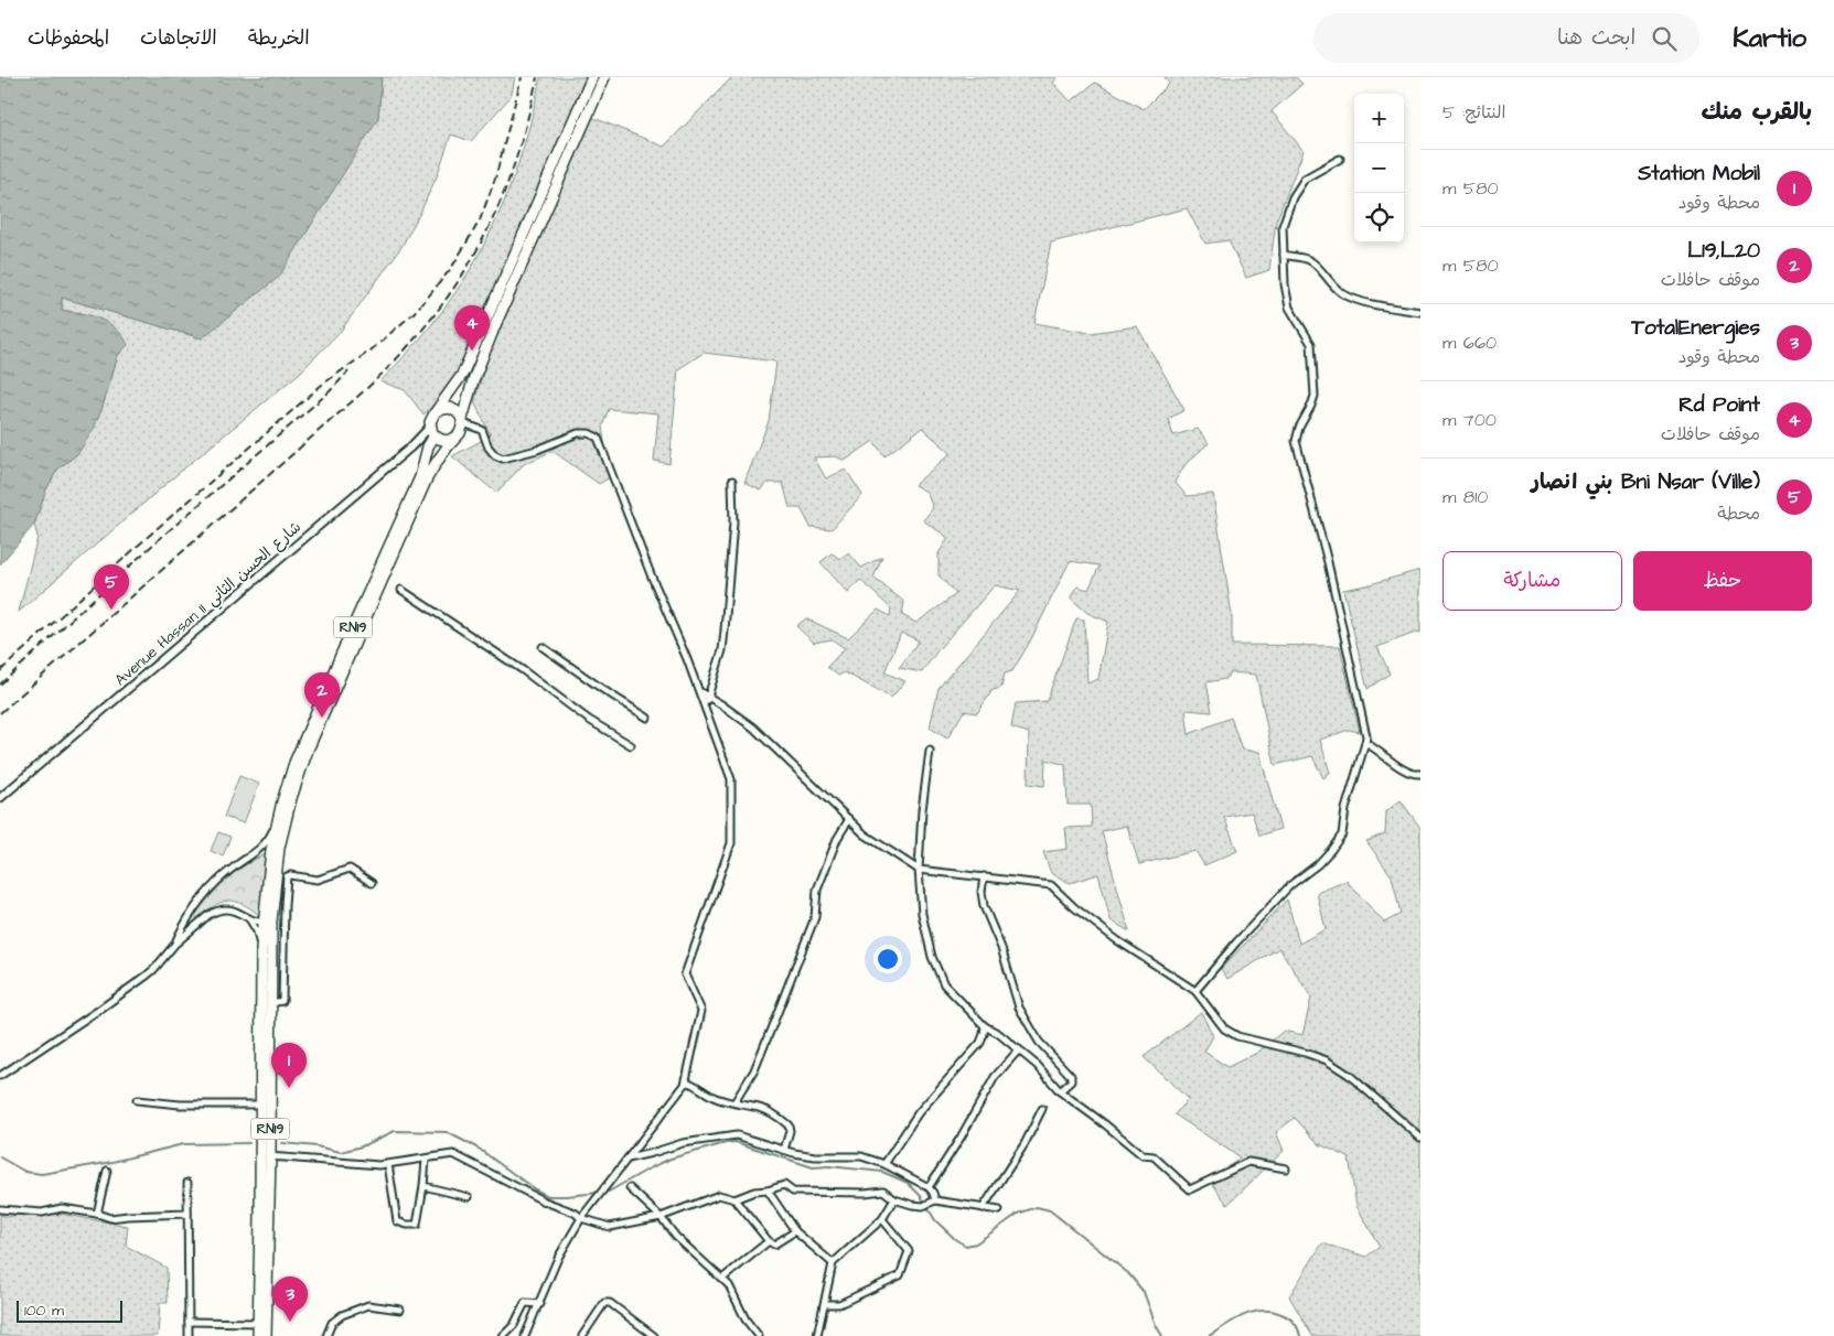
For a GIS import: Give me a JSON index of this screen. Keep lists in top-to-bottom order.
{
  "streets": {
    "highway": ["RN19"],
    "street": ["Avenue Hassan II شارع الحسن الثاني"]
  },
  "crossings": [
    ["Avenue Hassan II شارع الحسن الثاني", "RN19"]
  ],
  "scale_bar": "100 m",
  "page": {
    "header": "Kartio",
    "search": "ابحث هنا",
    "nav": ["الخريطة", "الاتجاهات", "المحفوظات"],
    "heading": ["بالقرب منك", "النتائج: 5"],
    "map_buttons": ["+", "−"],
    "list": [
      {
        "mark": "1",
        "name": "Station Mobil",
        "note": "محطة وقود",
        "value": "580 m"
      },
      {
        "mark": "2",
        "name": "L19,L20",
        "note": "موقف حافلات",
        "value": "580 m"
      },
      {
        "mark": "3",
        "name": "TotalEnergies",
        "note": "محطة وقود",
        "value": "660 m"
      },
      {
        "mark": "4",
        "name": "Rd Point",
        "note": "موقف حافلات",
        "value": "700 m"
      },
      {
        "mark": "5",
        "name": "Bni Nsar (Ville) بني انصار",
        "note": "محطة",
        "value": "810 m"
      }
    ],
    "pins": [
      "4",
      "5",
      "2",
      "1",
      "3"
    ],
    "buttons": ["حفظ", "مشاركة"],
    "scale": "100 m"
  }
}
